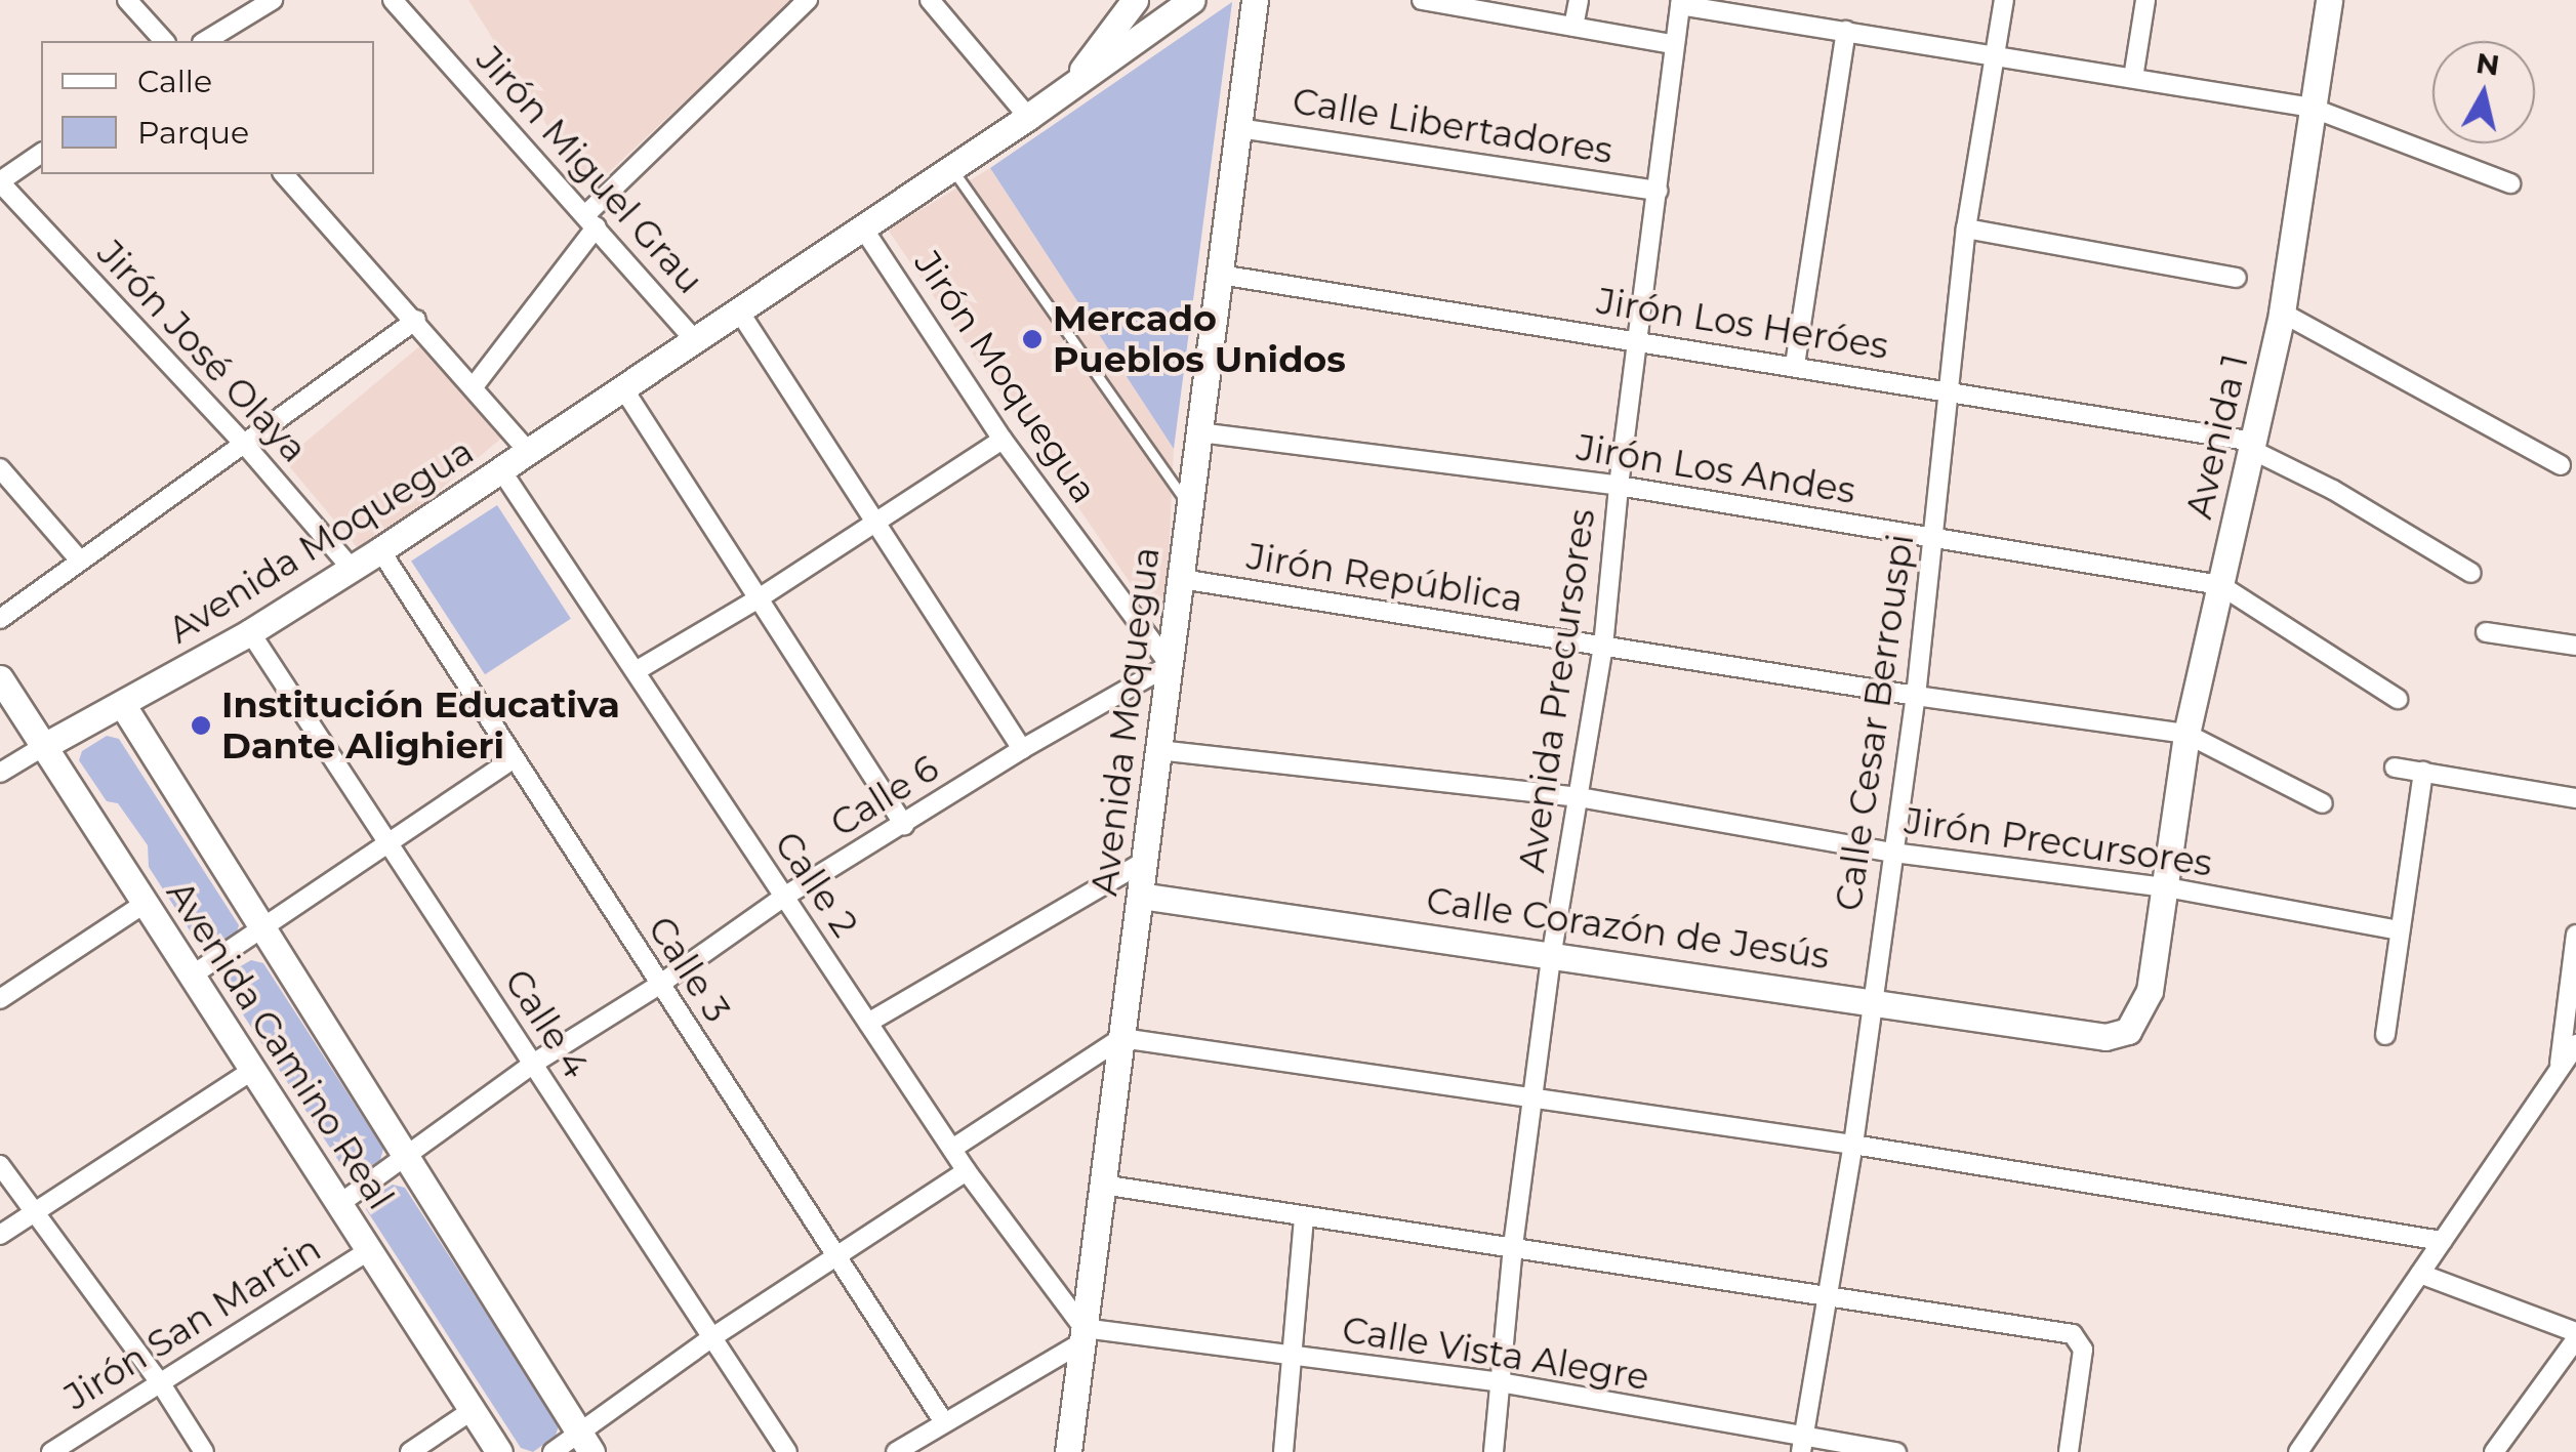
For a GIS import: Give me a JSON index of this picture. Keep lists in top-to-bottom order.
{
  "streets": {
    "street": [
      "Calle Libertadores",
      "Jirón Miguel Grau",
      "Jirón Los Heróes",
      "Jirón José Olaya",
      "Jirón Moquegua",
      "Avenida 1",
      "Jirón Los Andes",
      "Avenida Moquegua",
      "Jirón República",
      "Avenida Precursores",
      "Calle Cesar Berrouspi",
      "Calle 6",
      "Jirón Precursores",
      "Calle 2",
      "Calle Corazón de Jesús",
      "Calle 3",
      "Calle 4",
      "Avenida Camino Real",
      "Jirón San Martin",
      "Calle Vista Alegre"
    ]
  },
  "crossings": [
    ["Calle Libertadores", "Avenida Moquegua"],
    ["Calle Libertadores", "Avenida Precursores"],
    ["Jirón Miguel Grau", "Avenida Moquegua"],
    ["Jirón Los Heróes", "Avenida 1"],
    ["Jirón Los Heróes", "Avenida Moquegua"],
    ["Jirón Los Heróes", "Avenida Precursores"],
    ["Jirón Los Heróes", "Calle Cesar Berrouspi"],
    ["Jirón José Olaya", "Avenida Moquegua"],
    ["Jirón Moquegua", "Avenida Moquegua"],
    ["Jirón Moquegua", "Calle 6"],
    ["Avenida 1", "Jirón Los Andes"],
    ["Avenida 1", "Jirón República"],
    ["Avenida 1", "Jirón Precursores"],
    ["Avenida 1", "Calle Corazón de Jesús"],
    ["Jirón Los Andes", "Avenida Moquegua"],
    ["Jirón Los Andes", "Avenida Precursores"],
    ["Jirón Los Andes", "Calle Cesar Berrouspi"],
    ["Avenida Moquegua", "Jirón República"],
    ["Avenida Moquegua", "Calle 6"],
    ["Avenida Moquegua", "Jirón Precursores"],
    ["Avenida Moquegua", "Calle 2"],
    ["Avenida Moquegua", "Calle Corazón de Jesús"],
    ["Avenida Moquegua", "Calle 3"],
    ["Avenida Moquegua", "Calle 4"],
    ["Avenida Moquegua", "Avenida Camino Real"],
    ["Avenida Moquegua", "Calle Vista Alegre"],
    ["Jirón República", "Avenida Precursores"],
    ["Jirón República", "Calle Cesar Berrouspi"],
    ["Avenida Precursores", "Jirón Precursores"],
    ["Avenida Precursores", "Calle Corazón de Jesús"],
    ["Avenida Precursores", "Calle Vista Alegre"],
    ["Calle Cesar Berrouspi", "Jirón Precursores"],
    ["Calle Cesar Berrouspi", "Calle Corazón de Jesús"],
    ["Calle Cesar Berrouspi", "Calle Vista Alegre"],
    ["Calle 6", "Calle 2"],
    ["Calle 6", "Calle 3"],
    ["Calle 6", "Calle 4"],
    ["Calle 6", "Avenida Camino Real"],
    ["Calle 2", "Calle Vista Alegre"],
    ["Avenida Camino Real", "Jirón San Martin"]
  ],
  "places": ["Mercado Pueblos Unidos", "Institución Educativa Dante Alighieri"],
  "legend": ["Calle", "Parque"],
  "north": "top"
}
